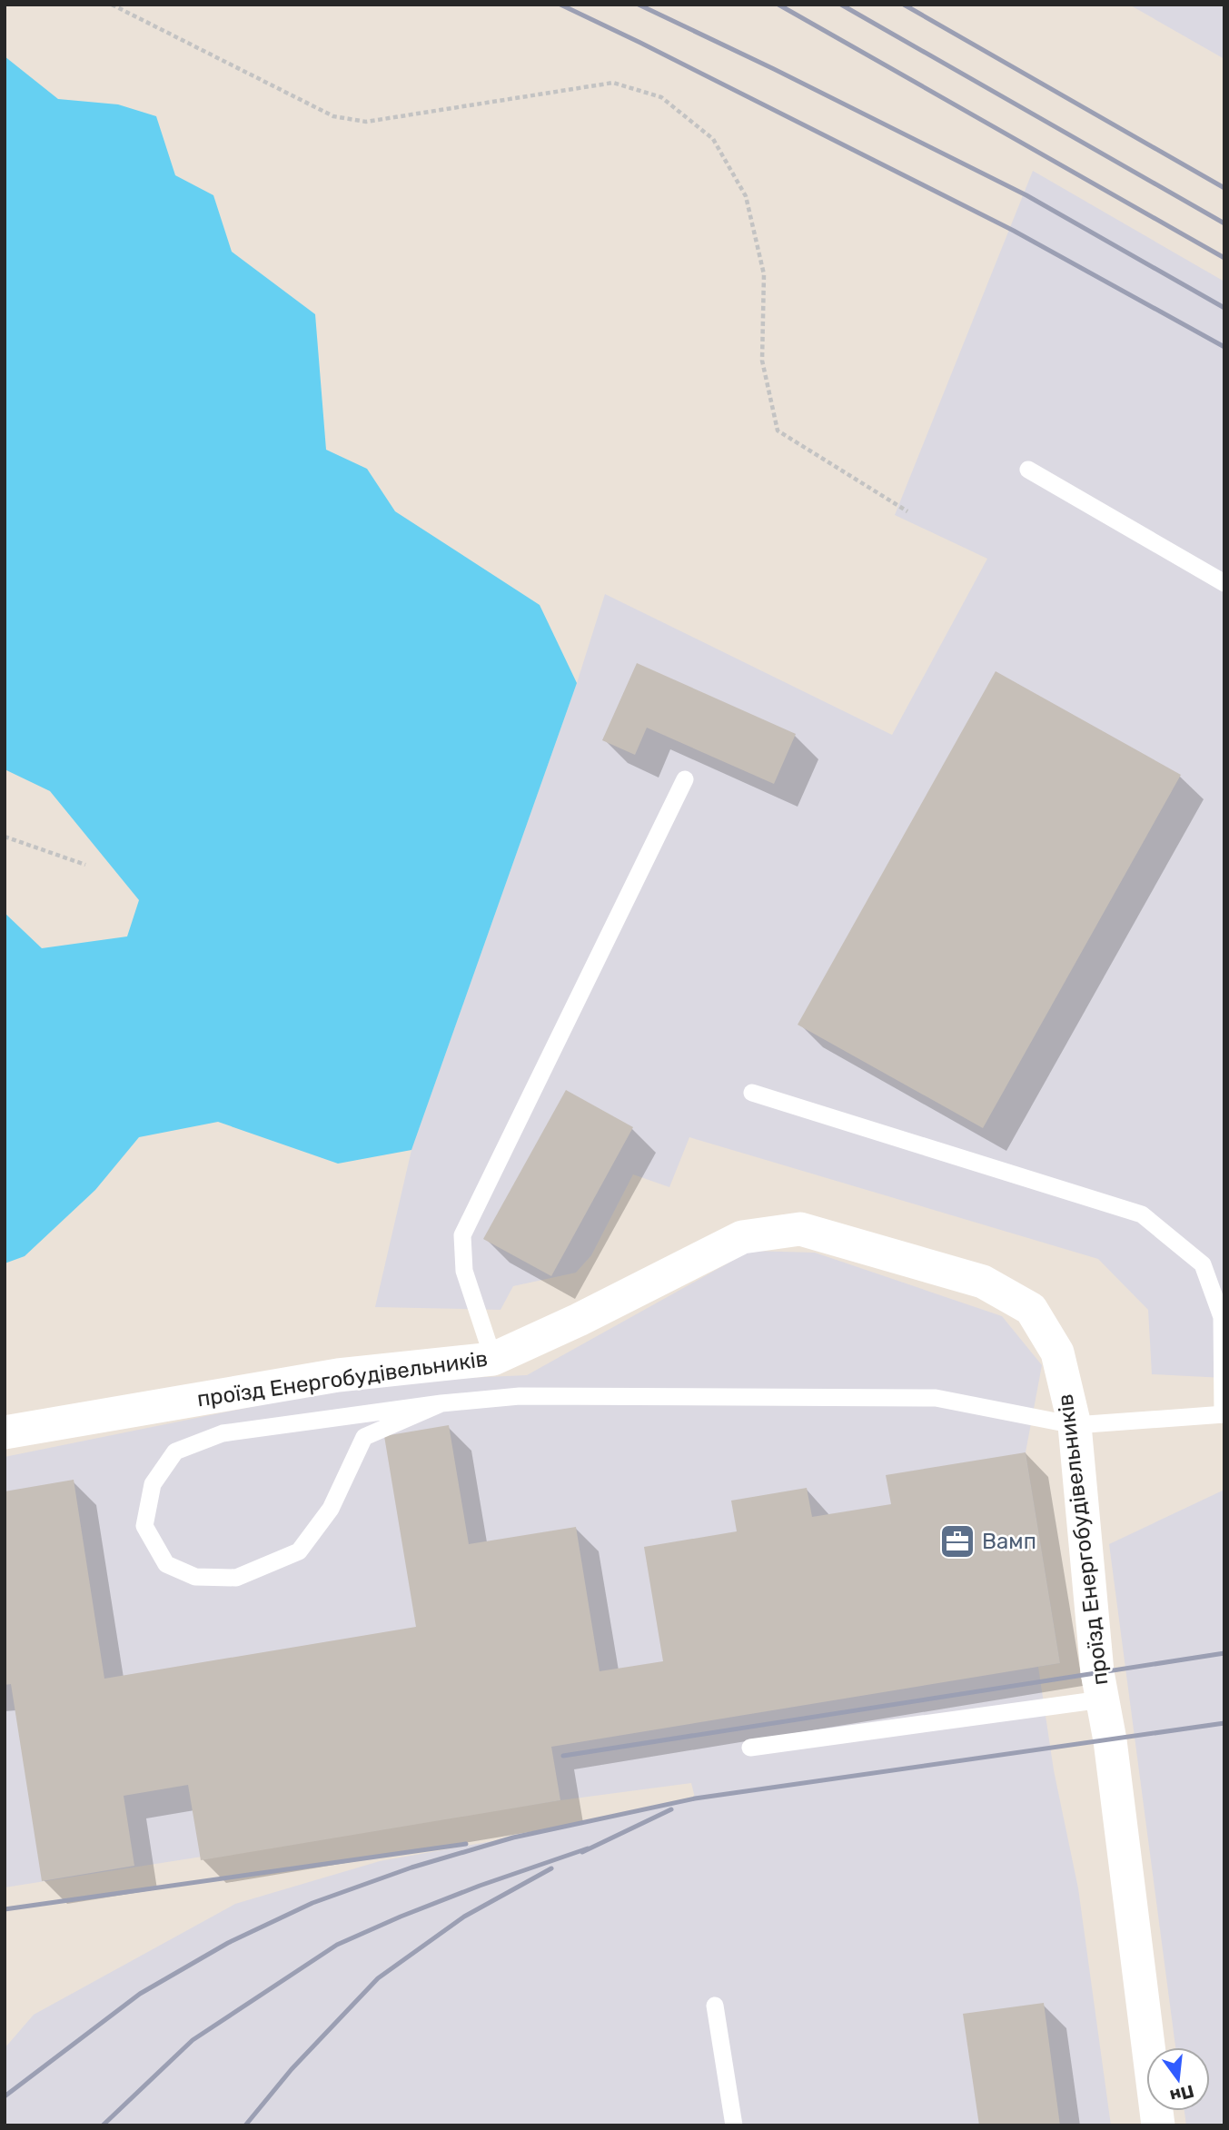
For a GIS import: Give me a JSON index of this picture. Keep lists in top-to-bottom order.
{
  "streets": {
    "street": ["проїзд Енергобудівельників"]
  },
  "places": {
    "office": ["Вамп"]
  },
  "north": "bottom"
}
